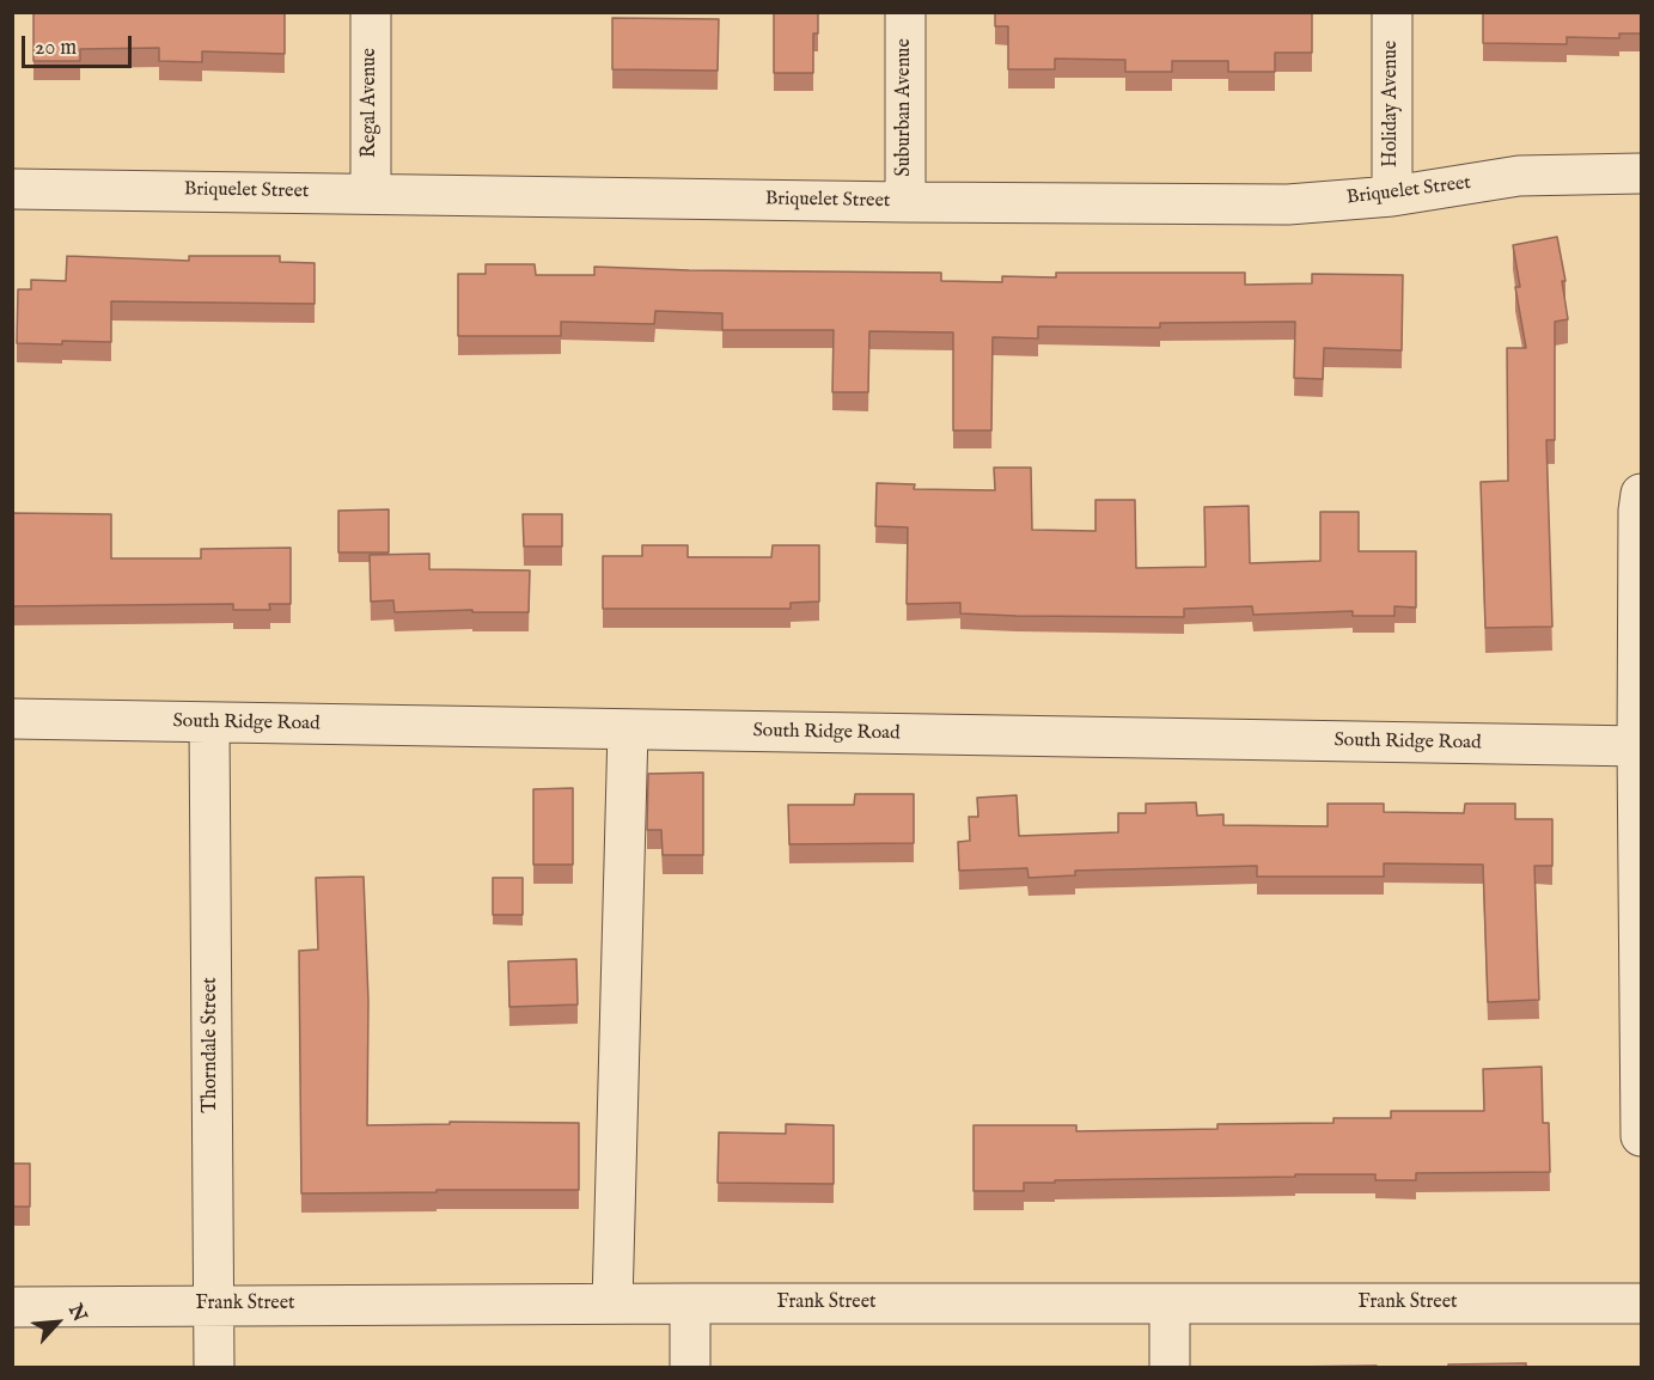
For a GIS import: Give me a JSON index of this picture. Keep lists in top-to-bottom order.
{
  "streets": {
    "street": [
      "Regal Avenue",
      "Holiday Avenue",
      "Suburban Avenue",
      "Briquelet Street",
      "South Ridge Road",
      "Thorndale Street",
      "Frank Street"
    ]
  },
  "crossings": [
    ["Regal Avenue", "Briquelet Street"],
    ["Holiday Avenue", "Briquelet Street"],
    ["Suburban Avenue", "Briquelet Street"],
    ["South Ridge Road", "Thorndale Street"],
    ["Thorndale Street", "Frank Street"]
  ],
  "scale_bar": "20 m",
  "north": "top right"
}
